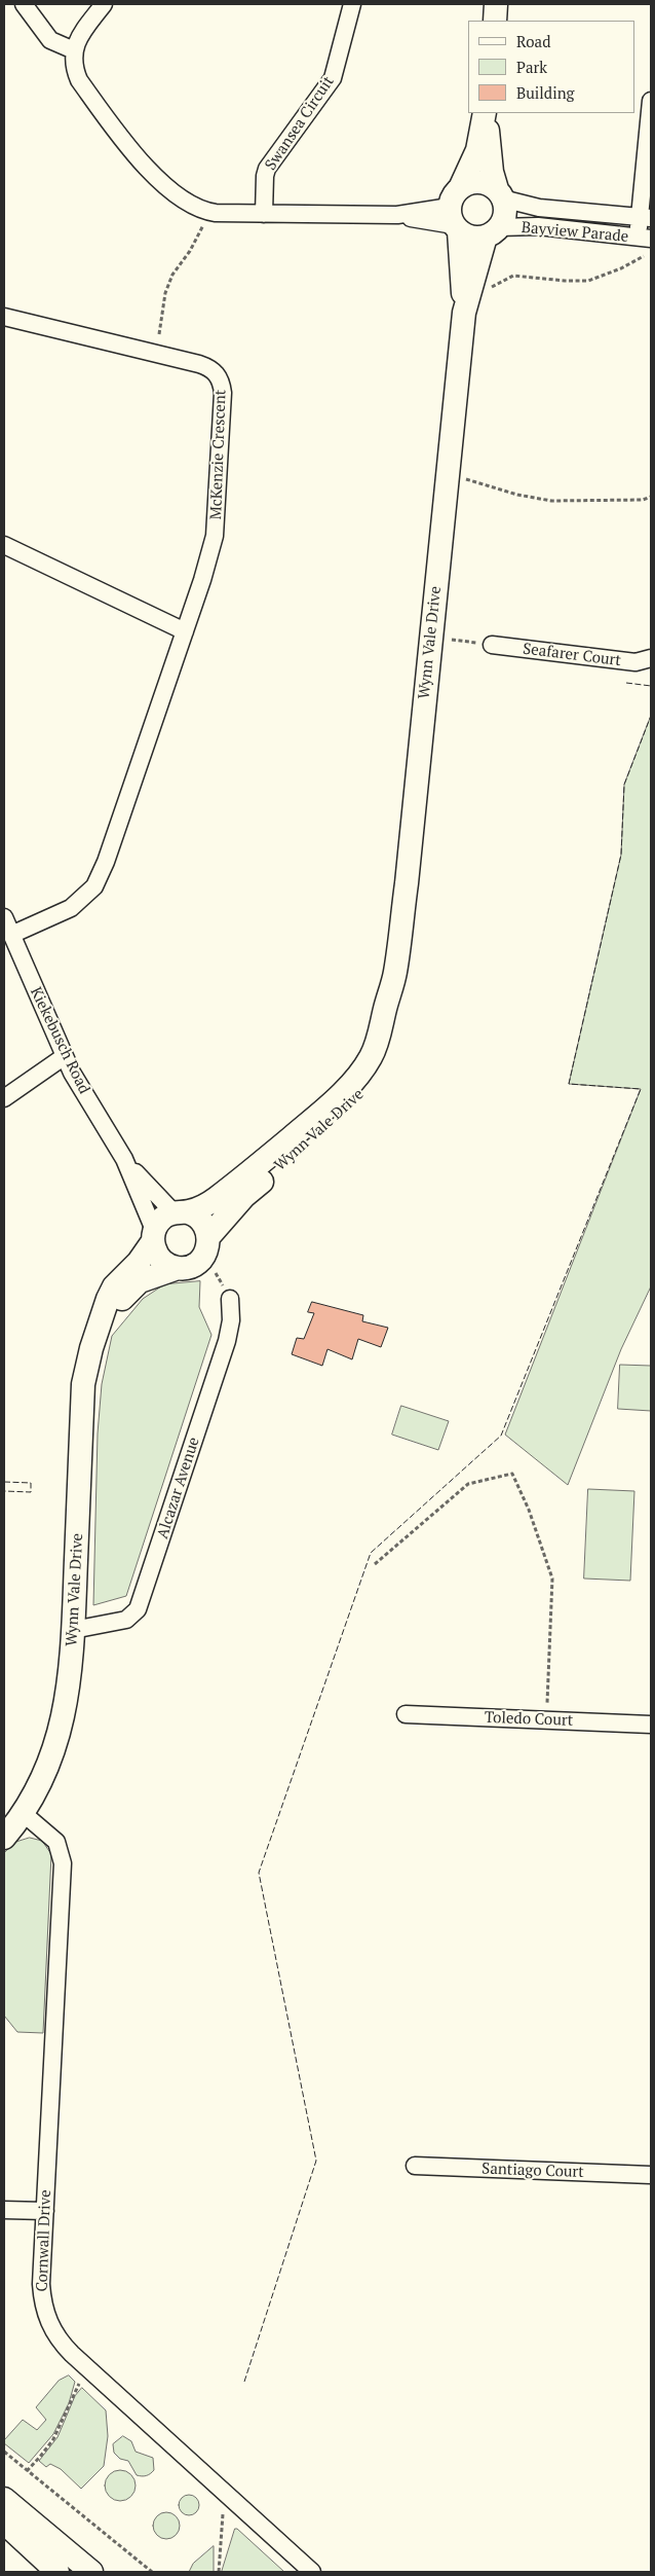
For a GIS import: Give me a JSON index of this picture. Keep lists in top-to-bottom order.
{
  "streets": {
    "main road": ["Wynn Vale Drive"],
    "street": [
      "Swansea Circuit",
      "Bayview Parade",
      "McKenzie Crescent",
      "Seafarer Court",
      "Kiekebusch Road",
      "Alcazar Avenue",
      "Toledo Court",
      "Santiago Court",
      "Cornwall Drive"
    ]
  },
  "crossings": [
    ["Bayview Parade", "Wynn Vale Drive"],
    ["McKenzie Crescent", "Kiekebusch Road"],
    ["Wynn Vale Drive", "Kiekebusch Road"],
    ["Wynn Vale Drive", "Alcazar Avenue"],
    ["Wynn Vale Drive", "Cornwall Drive"]
  ],
  "legend": ["Road", "Park", "Building"]
}
